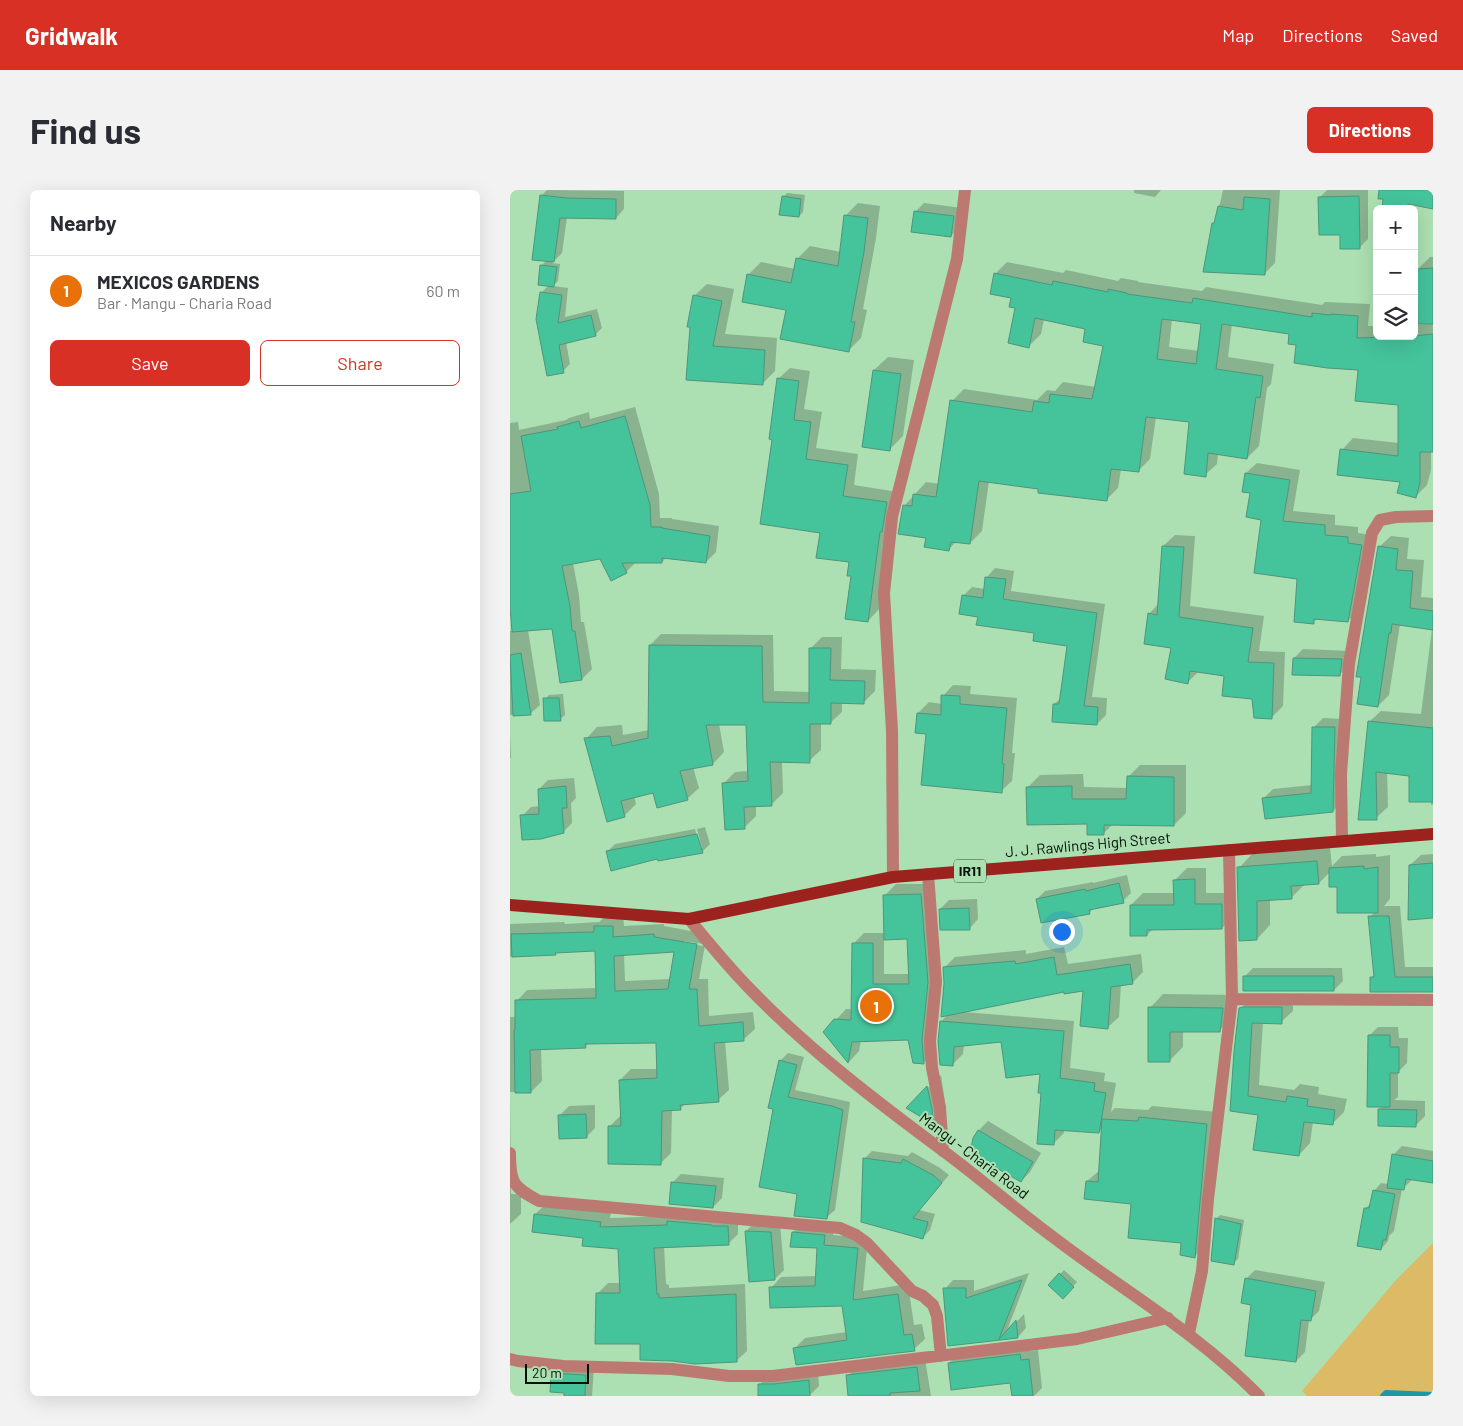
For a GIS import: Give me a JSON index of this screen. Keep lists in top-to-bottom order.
{
  "streets": {
    "main road": ["J. J. Rawlings High Street", "IR11"],
    "street": ["Mangu - Charia Road"]
  },
  "crossings": [
    ["J. J. Rawlings High Street", "Mangu - Charia Road"]
  ],
  "scale_bar": "20 m",
  "page": {
    "header": "Gridwalk",
    "nav": ["Map", "Directions", "Saved"],
    "buttons": [
      "Directions",
      ["Save", "Share"]
    ],
    "title": "Find us",
    "heading": "Nearby",
    "map_buttons": ["+", "−"],
    "list": [
      {
        "mark": "1",
        "name": "MEXICOS GARDENS",
        "note": "Bar · Mangu - Charia Road",
        "value": "60 m"
      }
    ],
    "pins": "1",
    "scale": "20 m"
  }
}
